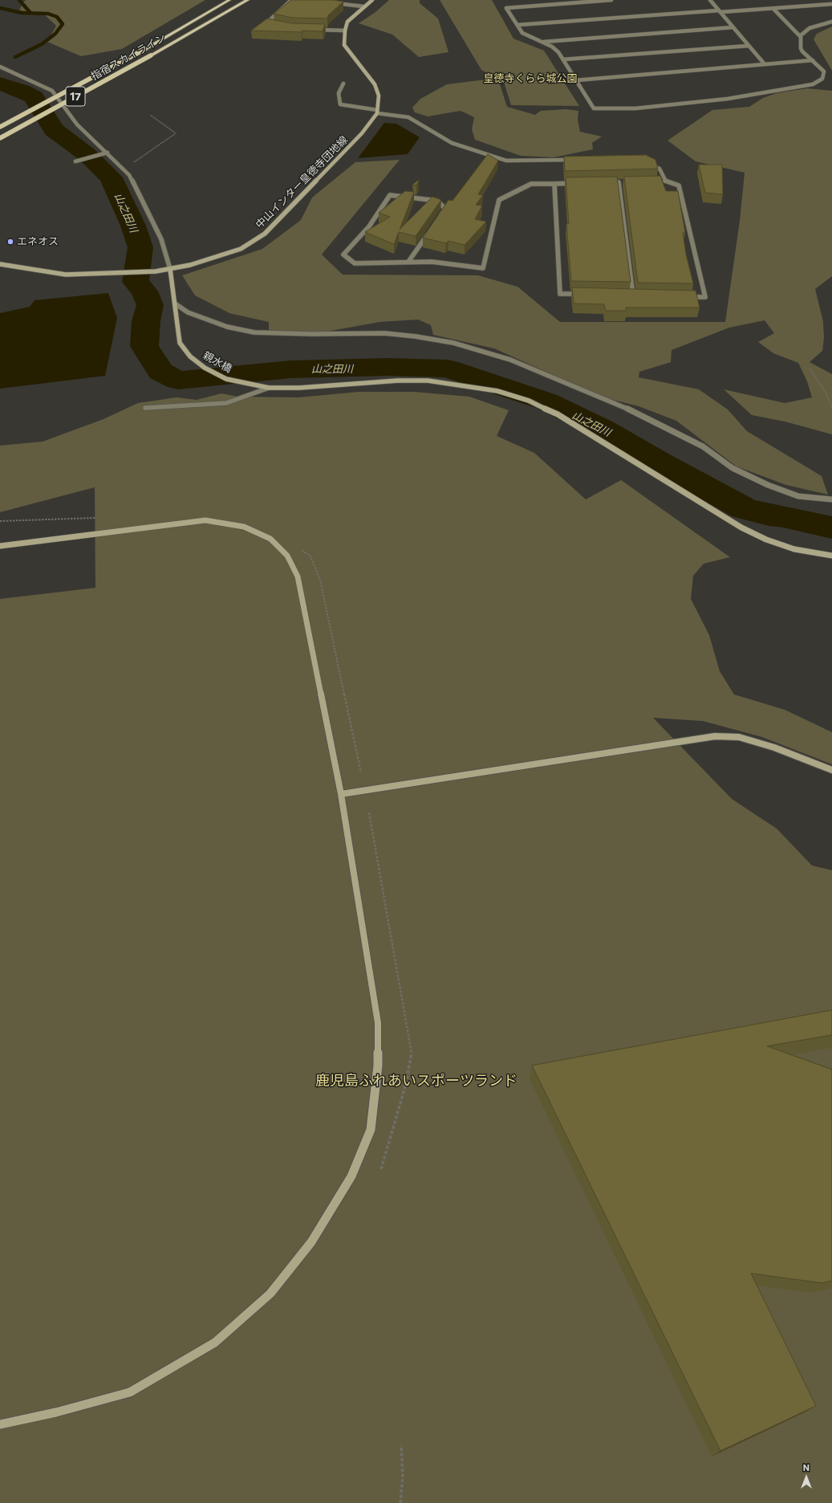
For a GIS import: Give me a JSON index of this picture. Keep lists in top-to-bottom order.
{
  "streets": {
    "main road": ["指宿スカイライン", "17"],
    "street": ["中山インター皇徳寺団地線", "親水橋"]
  },
  "crossings": [
    ["中山インター皇徳寺団地線", "親水橋"]
  ],
  "water": ["山之田川"],
  "parks": ["皇徳寺くらら城公園", "鹿児島ふれあいスポーツランド"],
  "places": ["エネオス"],
  "north": "top"
}
